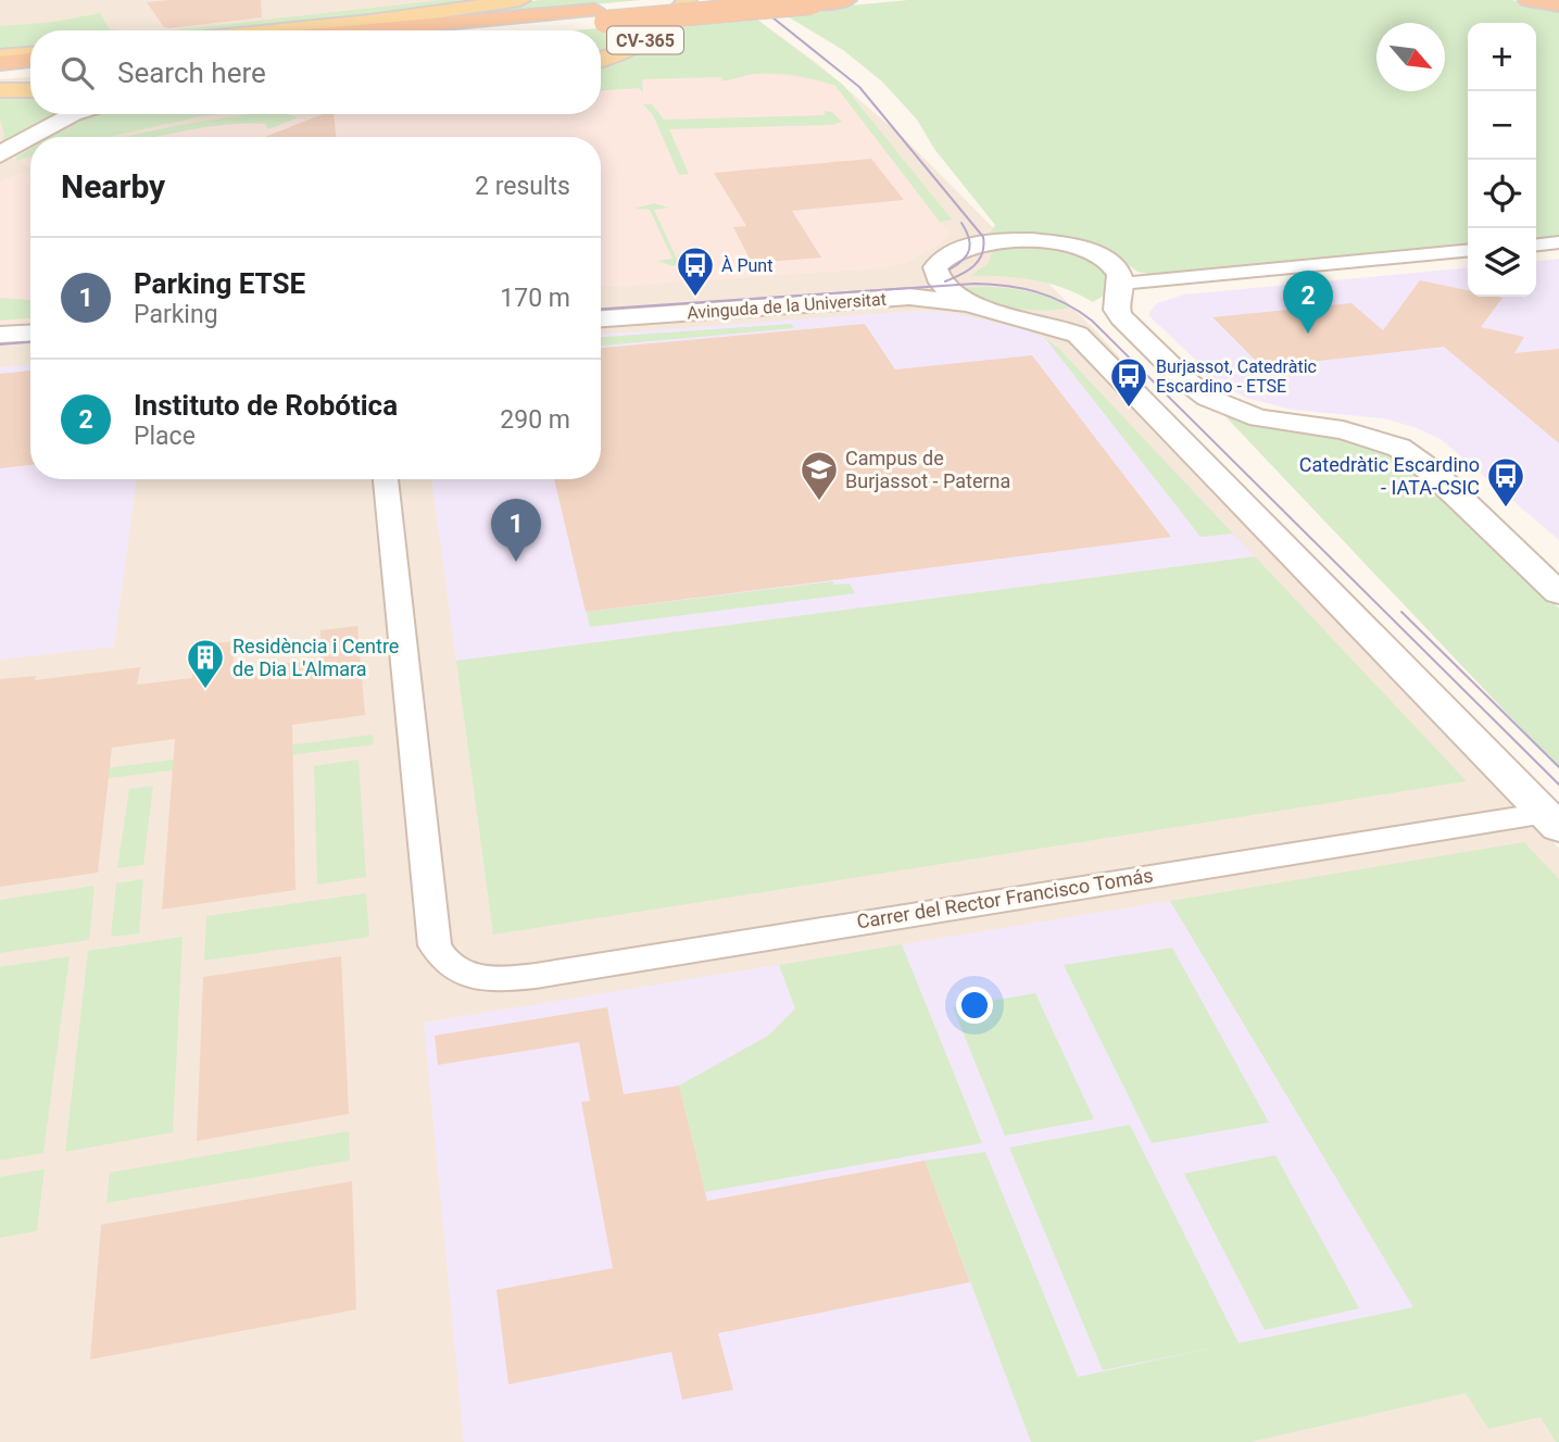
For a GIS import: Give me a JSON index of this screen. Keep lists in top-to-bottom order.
{
  "streets": {
    "main road": ["CV-365"],
    "street": ["Avinguda de la Universitat", "Carrer del Rector Francisco Tomás"]
  },
  "places": {
    "bus stop": ["À Punt", "Burjassot, Catedràtic Escardino - ETSE", "Catedràtic Escardino - IATA-CSIC"],
    "school or university": ["Campus de Burjassot - Paterna"],
    "building": ["Residència i Centre de Dia L'Almara"]
  },
  "north": "bottom right",
  "page": {
    "map_buttons": ["+", "−"],
    "search": "Search here",
    "heading": ["Nearby", "2 results"],
    "list": [
      {
        "mark": "1",
        "name": "Parking ETSE",
        "note": "Parking",
        "value": "170 m"
      },
      {
        "mark": "2",
        "name": "Instituto de Robótica",
        "note": "Place",
        "value": "290 m"
      }
    ],
    "pins": ["2", "1"]
  }
}
